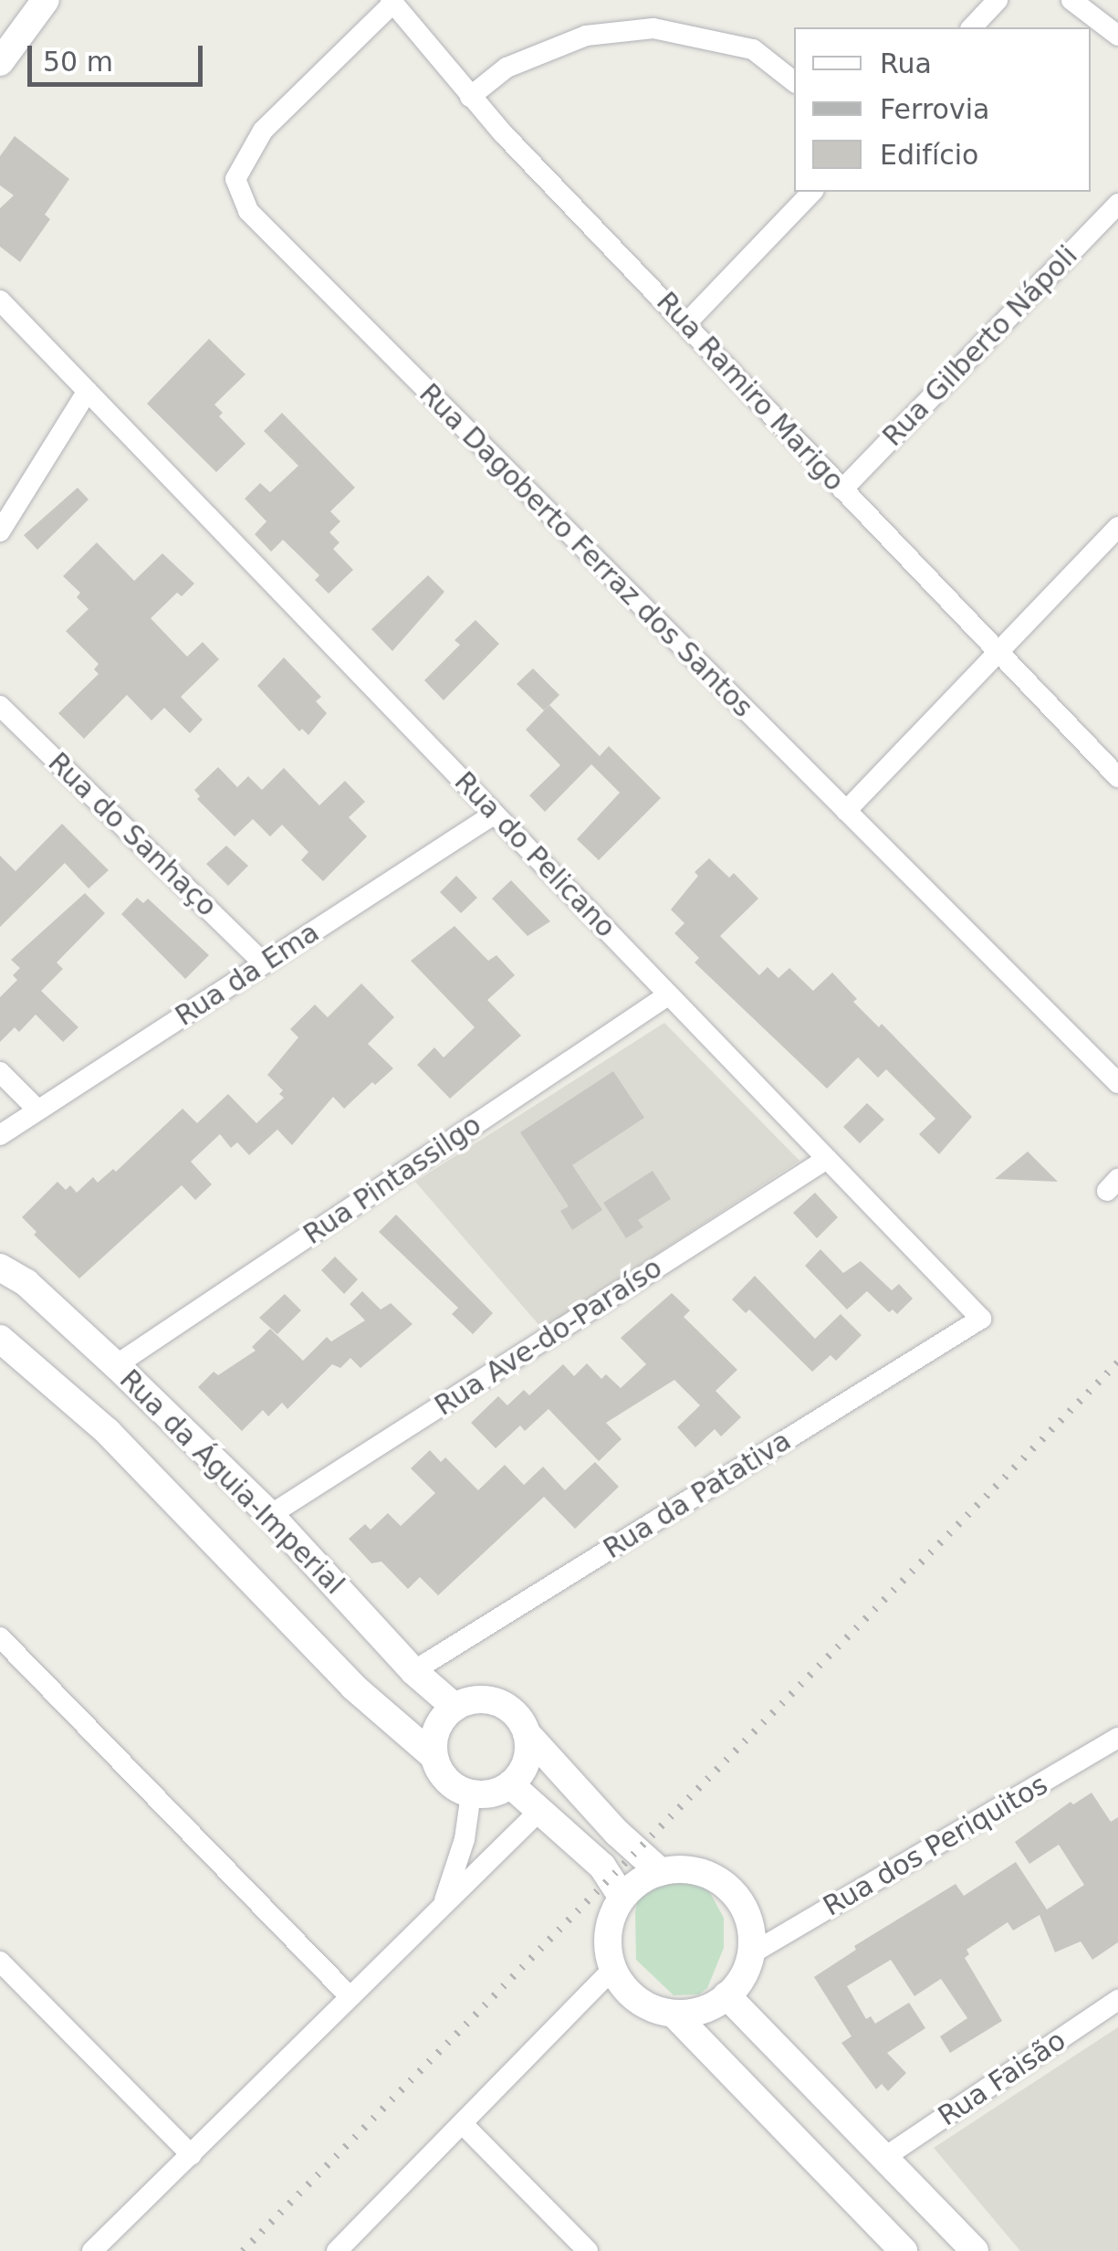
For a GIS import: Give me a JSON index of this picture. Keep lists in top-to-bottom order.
{
  "streets": {
    "street": [
      "Rua Gilberto Nápoli",
      "Rua Ramiro Marigo",
      "Rua Dagoberto Ferraz dos Santos",
      "Rua do Sanhaço",
      "Rua do Pelicano",
      "Rua da Ema",
      "Rua Pintassilgo",
      "Rua Ave-do-Paraíso",
      "Rua da Águia-Imperial",
      "Rua da Patativa",
      "Rua dos Periquitos",
      "Rua Faisão"
    ]
  },
  "crossings": [
    ["Rua Gilberto Nápoli", "Rua Ramiro Marigo"],
    ["Rua Ramiro Marigo", "Rua Dagoberto Ferraz dos Santos"],
    ["Rua do Sanhaço", "Rua da Ema"],
    ["Rua do Pelicano", "Rua da Ema"],
    ["Rua do Pelicano", "Rua Pintassilgo"],
    ["Rua do Pelicano", "Rua Ave-do-Paraíso"],
    ["Rua do Pelicano", "Rua da Patativa"],
    ["Rua Pintassilgo", "Rua da Águia-Imperial"],
    ["Rua Ave-do-Paraíso", "Rua da Águia-Imperial"],
    ["Rua da Águia-Imperial", "Rua da Patativa"]
  ],
  "legend": ["Rua", "Ferrovia", "Edifício"],
  "scale_bar": "50 m"
}
